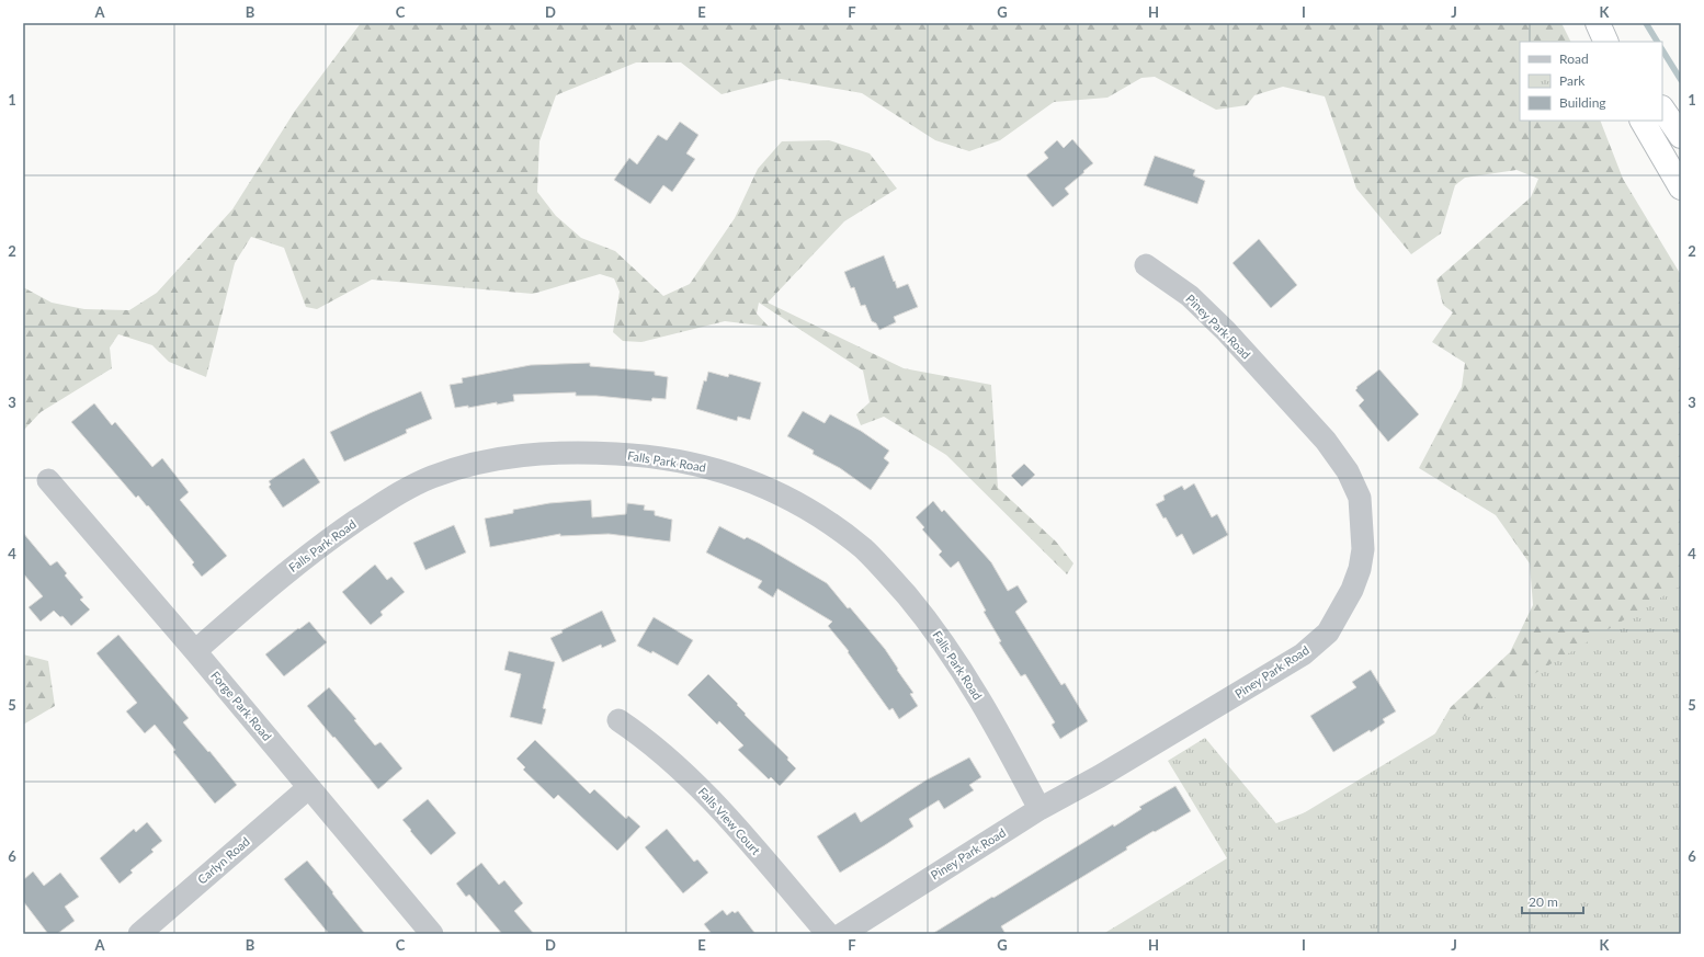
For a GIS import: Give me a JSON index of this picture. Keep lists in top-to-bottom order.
{
  "streets": {
    "street": [
      "Piney Park Road",
      "Falls Park Road",
      "Forge Park Road",
      "Falls View Court",
      "Carlyn Road"
    ]
  },
  "crossings": [
    ["Piney Park Road", "Falls Park Road"],
    ["Falls Park Road", "Forge Park Road"],
    ["Forge Park Road", "Carlyn Road"]
  ],
  "legend": ["Road", "Park", "Building"],
  "scale_bar": "20 m",
  "grid": {
    "columns": [
      "A",
      "B",
      "C",
      "D",
      "E",
      "F",
      "G",
      "H",
      "I",
      "J",
      "K"
    ],
    "rows": [
      "1",
      "2",
      "3",
      "4",
      "5",
      "6"
    ]
  }
}
